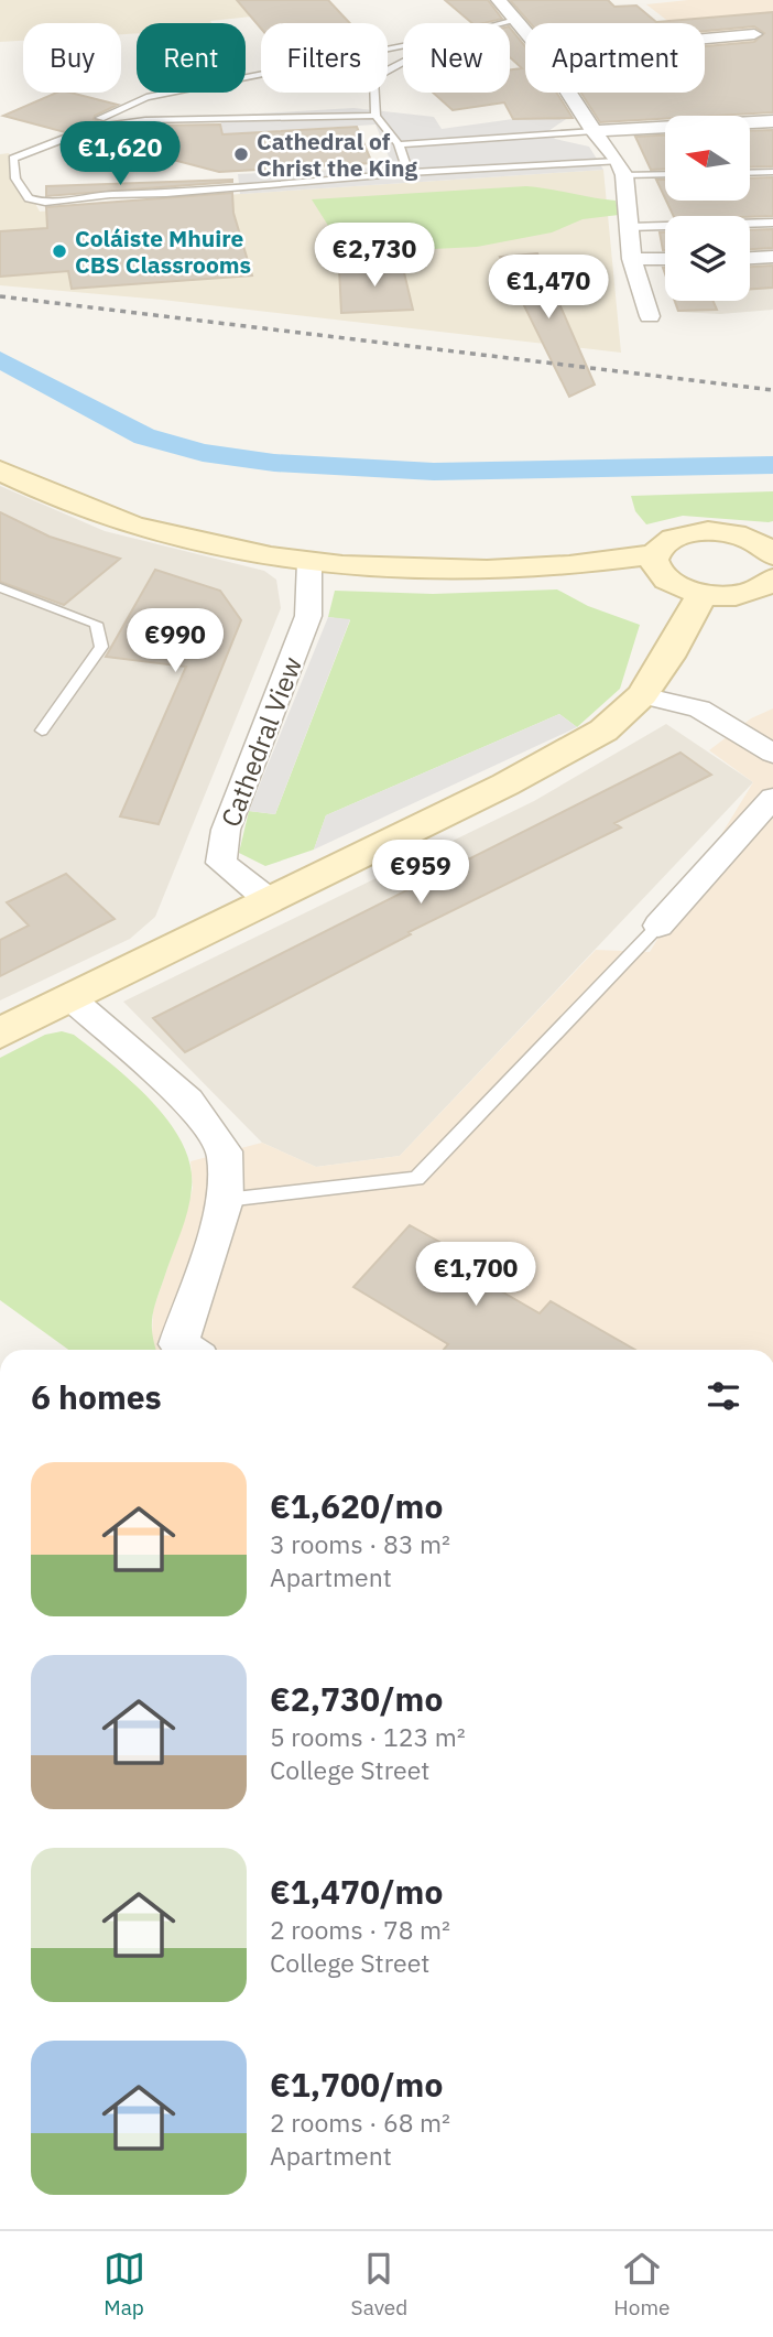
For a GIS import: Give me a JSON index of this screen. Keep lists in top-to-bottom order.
{
  "streets": {
    "street": ["Cathedral View"]
  },
  "places": ["Cathedral of Christ the King", "Coláiste Mhuire CBS Classrooms"],
  "north": "left",
  "page": {
    "chip": [
      "Buy",
      "Rent",
      "Filters",
      "New",
      "Apartment"
    ],
    "price": [
      "€1,620",
      "€2,730",
      "€1,470",
      "€990",
      "€959",
      "€1,700"
    ],
    "heading": "6 homes",
    "list": [
      {
        "name": "€1,620/mo",
        "note": "3 rooms · 83 m² · Apartment"
      },
      {
        "name": "€2,730/mo",
        "note": "5 rooms · 123 m² · College Street"
      },
      {
        "name": "€1,470/mo",
        "note": "2 rooms · 78 m² · College Street"
      },
      {
        "name": "€1,700/mo",
        "note": "2 rooms · 68 m² · Apartment"
      }
    ],
    "tabs": ["Map", "Saved", "Home"]
  }
}
